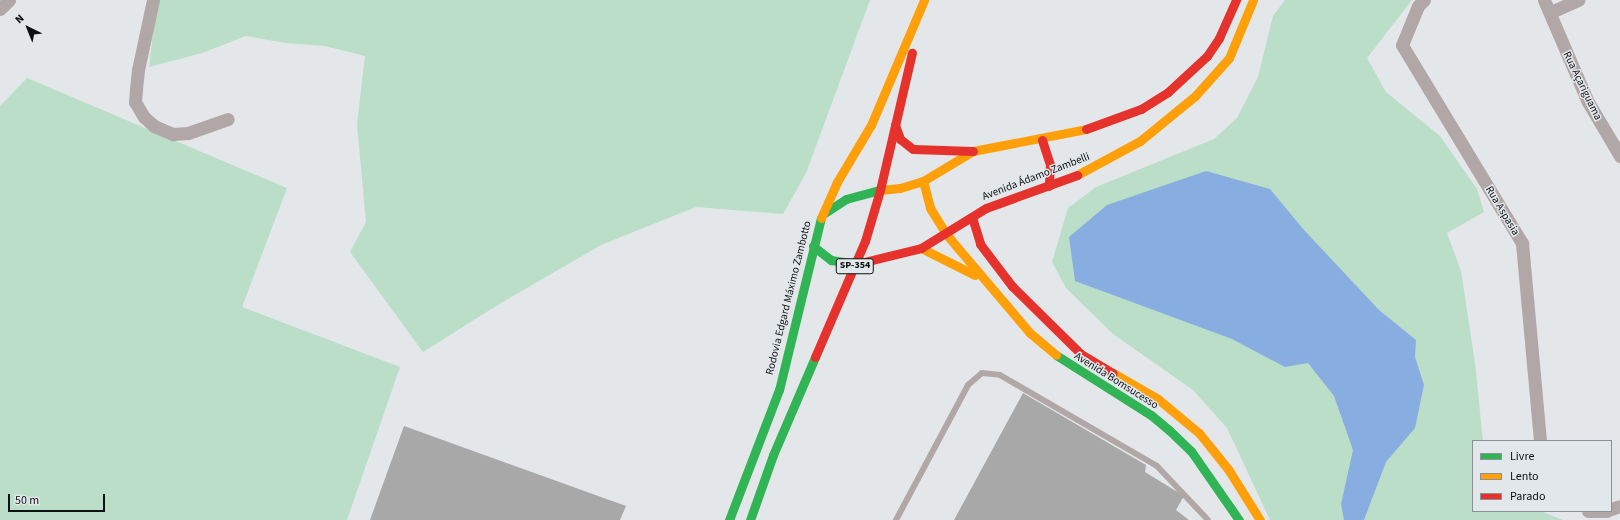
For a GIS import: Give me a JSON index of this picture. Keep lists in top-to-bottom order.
{
  "streets": {
    "street": [
      "Rua Açariguama",
      "Avenida Ádamo Zambelli",
      "Rua Aspasia",
      "SP-354",
      "Rodovia Edgard Máximo Zambotto",
      "Avenida Bomsucesso"
    ]
  },
  "crossings": [
    ["Avenida Ádamo Zambelli", "Rodovia Edgard Máximo Zambotto"],
    ["Avenida Ádamo Zambelli", "Avenida Bomsucesso"]
  ],
  "legend": ["Livre", "Lento", "Parado"],
  "scale_bar": "50 m",
  "north": "top left"
}
